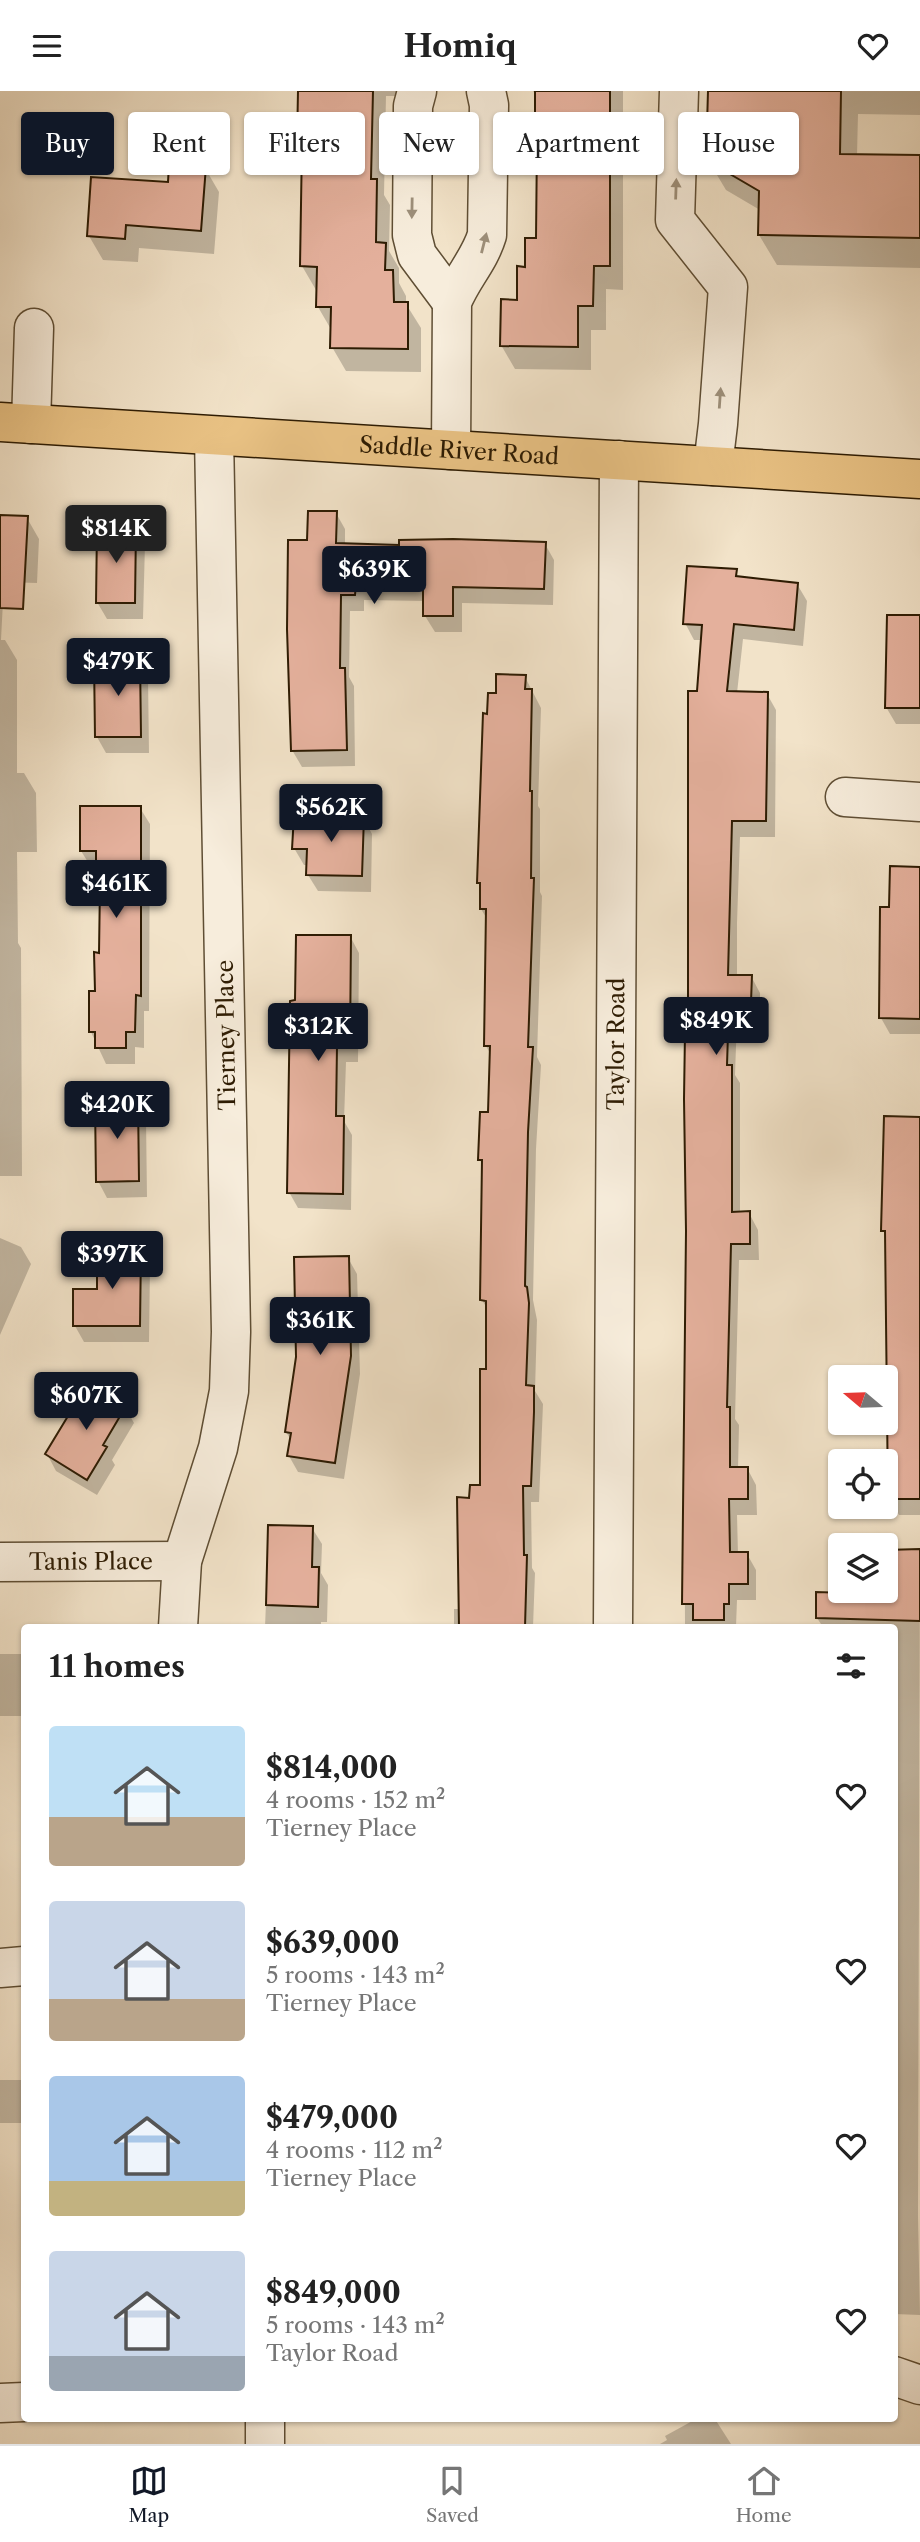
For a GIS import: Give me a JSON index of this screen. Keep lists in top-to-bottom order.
{
  "streets": {
    "main road": ["Saddle River Road"],
    "street": ["Tierney Place", "Taylor Road", "Tanis Place"]
  },
  "crossings": [
    ["Saddle River Road", "Tierney Place"],
    ["Saddle River Road", "Taylor Road"],
    ["Tierney Place", "Tanis Place"]
  ],
  "north": "left",
  "page": {
    "header": "Homiq",
    "chip": [
      "Buy",
      "Rent",
      "Filters",
      "New",
      "Apartment",
      "House"
    ],
    "price": [
      "$814K",
      "$639K",
      "$479K",
      "$562K",
      "$461K",
      "$849K",
      "$312K",
      "$420K",
      "$397K",
      "$361K",
      "$607K"
    ],
    "heading": "11 homes",
    "list": [
      {
        "name": "$814,000",
        "note": "4 rooms · 152 m² · Tierney Place"
      },
      {
        "name": "$639,000",
        "note": "5 rooms · 143 m² · Tierney Place"
      },
      {
        "name": "$479,000",
        "note": "4 rooms · 112 m² · Tierney Place"
      },
      {
        "name": "$849,000",
        "note": "5 rooms · 143 m² · Taylor Road"
      }
    ],
    "tabs": ["Map", "Saved", "Home"]
  }
}
